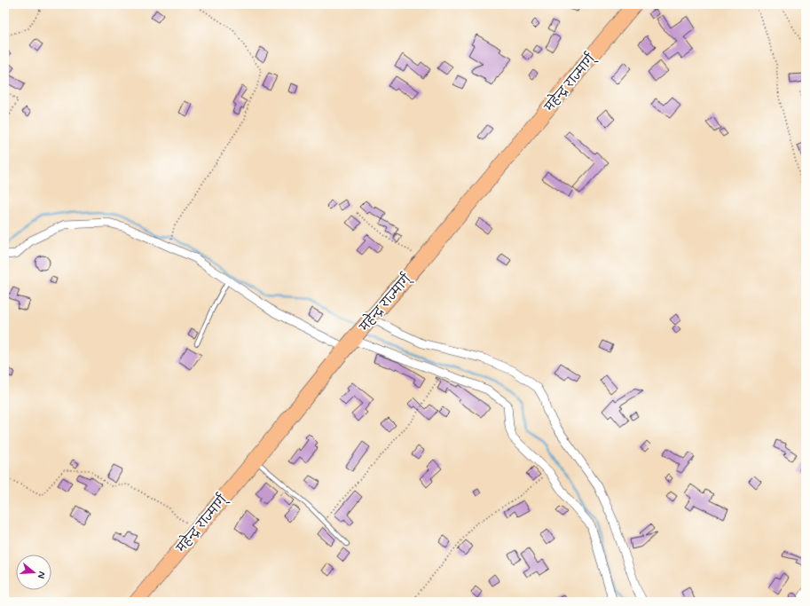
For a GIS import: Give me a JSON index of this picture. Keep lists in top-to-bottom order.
{
  "streets": {
    "highway": ["महेन्द्र राज्मार्ग्"]
  },
  "north": "right"
}
